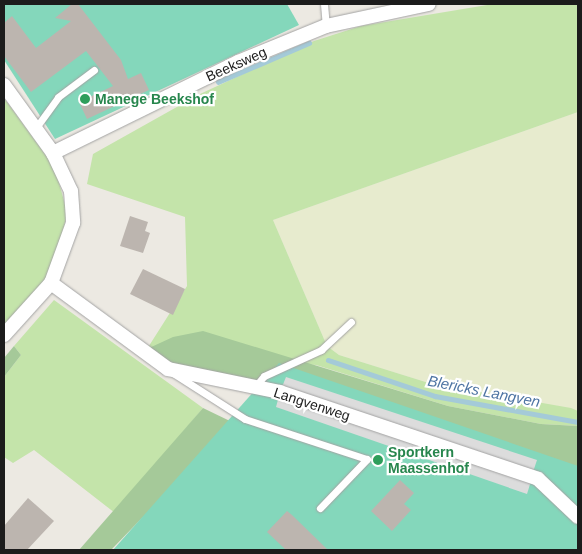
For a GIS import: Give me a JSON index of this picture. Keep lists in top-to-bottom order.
{
  "streets": {
    "street": ["Beeksweg", "Langvenweg"]
  },
  "water": ["Blericks Langven"],
  "places": ["Manege Beekshof", "Sportkern Maassenhof"]
}
